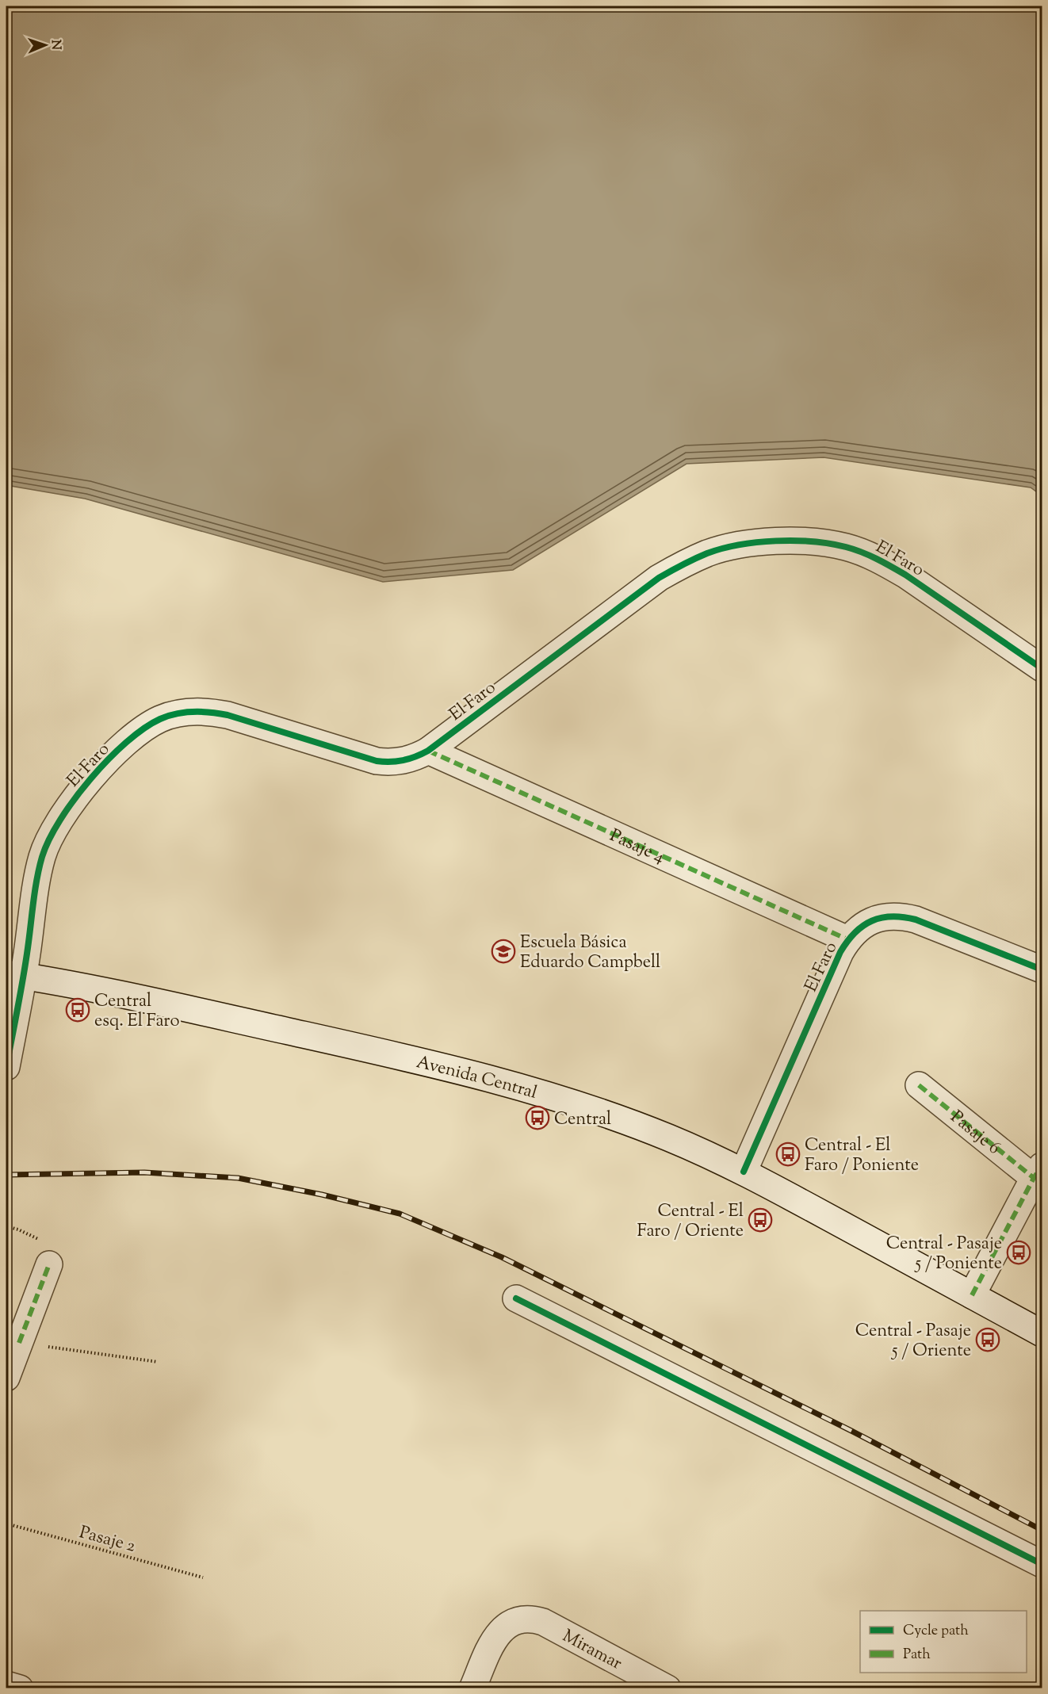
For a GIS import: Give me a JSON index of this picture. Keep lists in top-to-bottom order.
{
  "streets": {
    "street": [
      "El Faro",
      "Pasaje 4",
      "Avenida Central",
      "Pasaje 6",
      "Miramar"
    ],
    "path": ["Pasaje 2"]
  },
  "crossings": [
    ["El Faro", "Pasaje 4"],
    ["El Faro", "Avenida Central"]
  ],
  "places": {
    "school or university": ["Escuela Básica Eduardo Campbell"],
    "bus stop": [
      "Central esq. El Faro",
      "Central",
      "Central - El Faro / Poniente",
      "Central - El Faro / Oriente",
      "Central - Pasaje 5 / Poniente",
      "Central - Pasaje 5 / Oriente"
    ]
  },
  "legend": ["Cycle path", "Path"],
  "north": "right"
}
